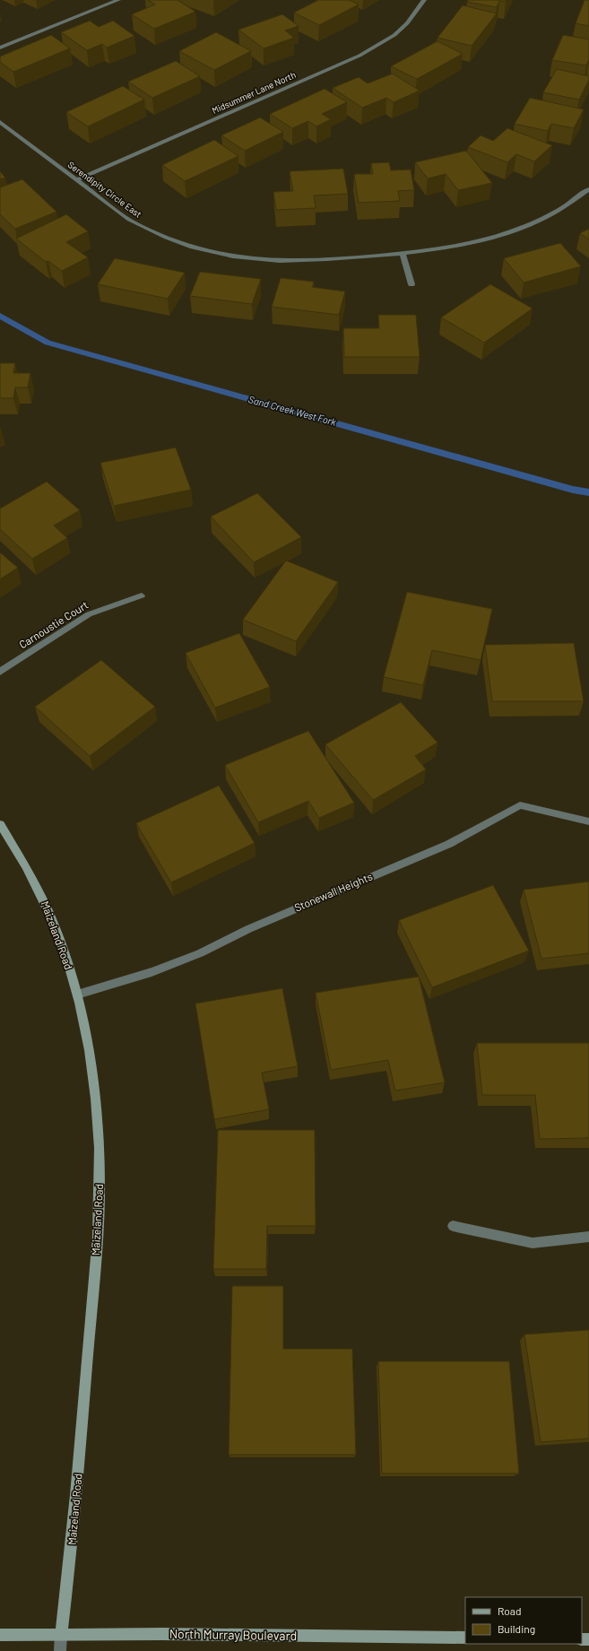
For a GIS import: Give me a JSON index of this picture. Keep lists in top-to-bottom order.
{
  "streets": {
    "main road": ["Maizeland Road", "North Murray Boulevard"],
    "street": [
      "Midsummer Lane North",
      "Serendipity Circle East",
      "Carnoustie Court",
      "Stonewall Heights"
    ]
  },
  "crossings": [
    ["Midsummer Lane North", "Serendipity Circle East"],
    ["Stonewall Heights", "Maizeland Road"],
    ["Maizeland Road", "North Murray Boulevard"]
  ],
  "water": ["Sand Creek West Fork"],
  "legend": ["Road", "Building"]
}
